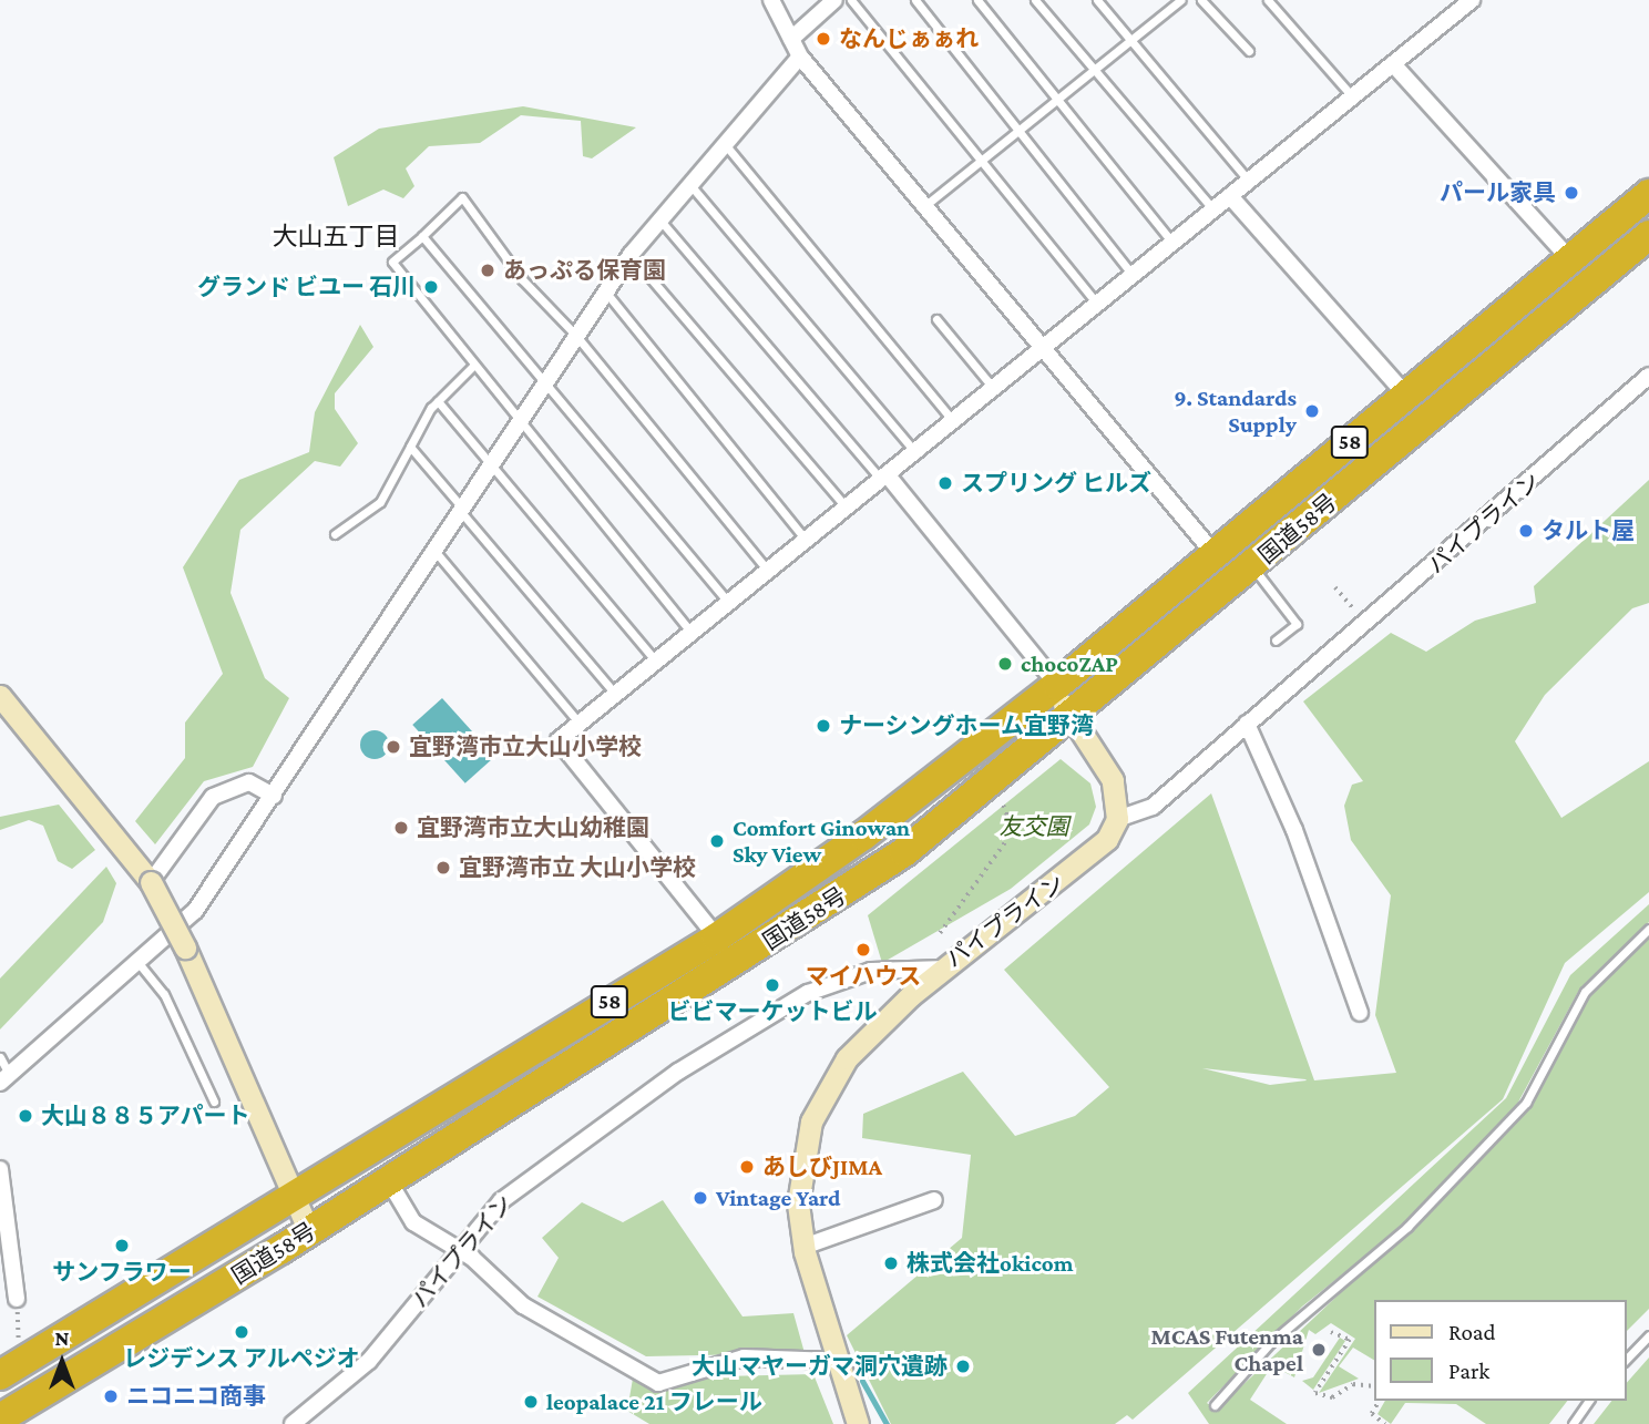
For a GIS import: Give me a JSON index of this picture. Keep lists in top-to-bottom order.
{
  "streets": {
    "highway": ["58", "国道58号"],
    "street": ["パイプライン"]
  },
  "districts": ["大山五丁目"],
  "parks": ["友交園"],
  "places": [
    "なんじぁぁれ",
    "パール家具",
    "あっぷる保育園",
    "グランド ビユー 石川",
    "9. Standards Supply",
    "スプリング ヒルズ",
    "タルト屋",
    "chocoZAP",
    "ナーシングホーム宜野湾",
    "宜野湾市立大山小学校",
    "宜野湾市立大山幼稚園",
    "Comfort Ginowan Sky View",
    "宜野湾市立 大山小学校",
    "マイハウス",
    "ビビマーケットビル",
    "大山８８５アパート",
    "あしびJIMA",
    "Vintage Yard",
    "サンフラワー",
    "株式会社okicom",
    "レジデンス アルペジオ",
    "MCAS Futenma Chapel",
    "大山マヤーガマ洞穴遺跡",
    "ニコニコ商事",
    "leopalace 21 フレール"
  ],
  "legend": ["Road", "Park"],
  "north": "top"
}
